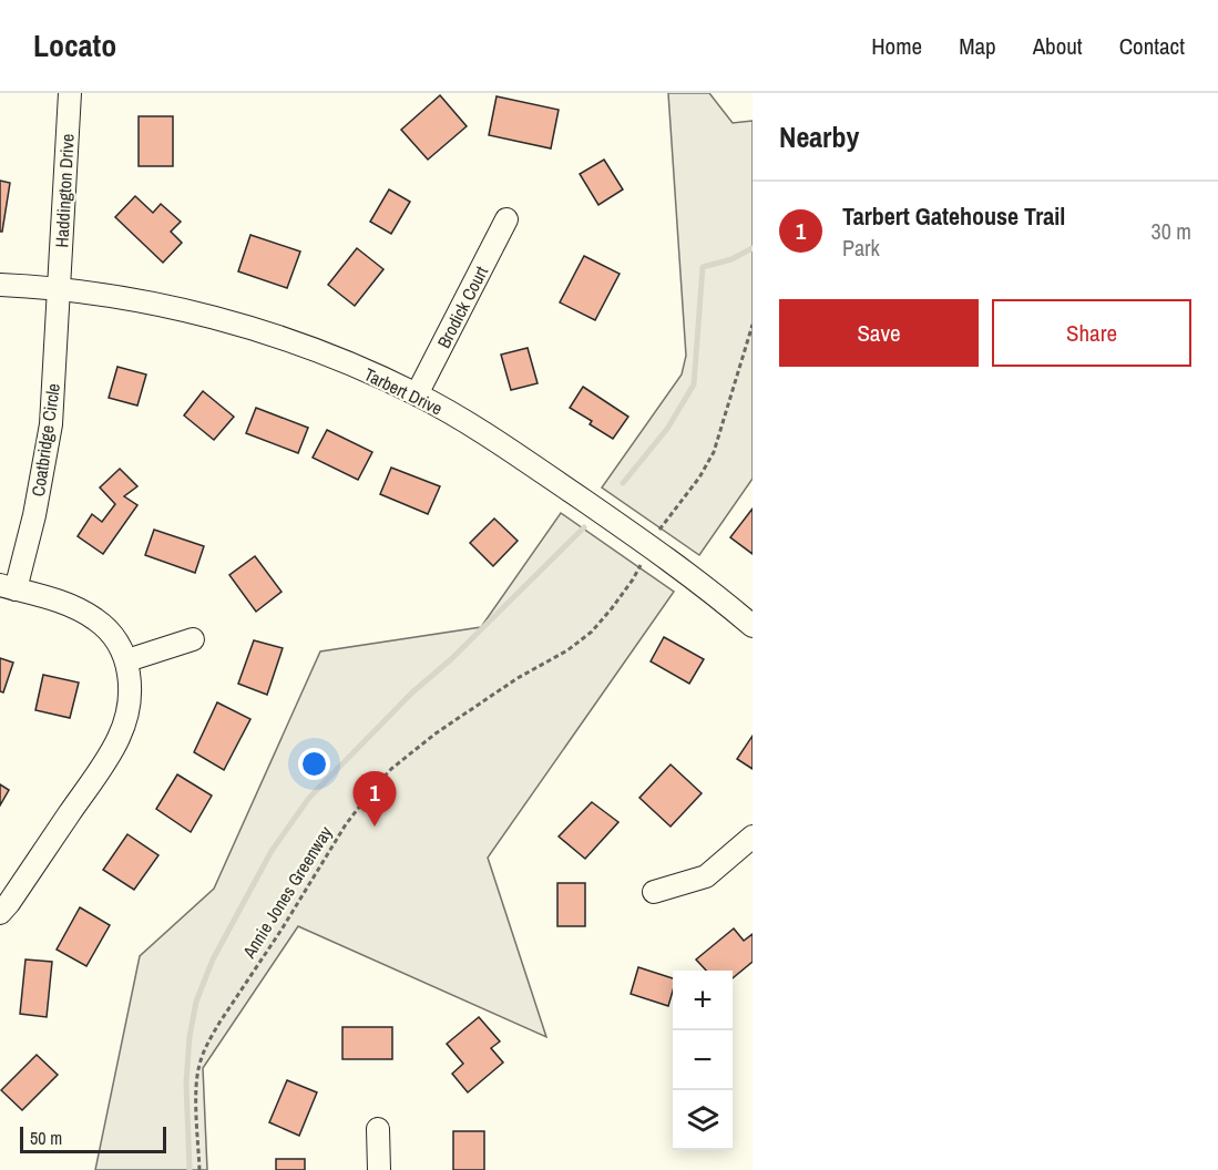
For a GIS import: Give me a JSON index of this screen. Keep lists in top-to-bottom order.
{
  "streets": {
    "street": [
      "Haddington Drive",
      "Brodick Court",
      "Tarbert Drive",
      "Coatbridge Circle"
    ],
    "path": ["Annie Jones Greenway"]
  },
  "crossings": [
    ["Haddington Drive", "Tarbert Drive"],
    ["Haddington Drive", "Coatbridge Circle"],
    ["Brodick Court", "Tarbert Drive"],
    ["Tarbert Drive", "Coatbridge Circle"]
  ],
  "scale_bar": "50 m",
  "page": {
    "header": "Locato",
    "nav": [
      "Home",
      "Map",
      "About",
      "Contact"
    ],
    "heading": "Nearby",
    "list": [
      {
        "mark": "1",
        "name": "Tarbert Gatehouse Trail",
        "note": "Park",
        "value": "30 m"
      }
    ],
    "buttons": ["Save", "Share"],
    "pins": "1",
    "map_buttons": ["+", "−"],
    "scale": "50 m"
  }
}
